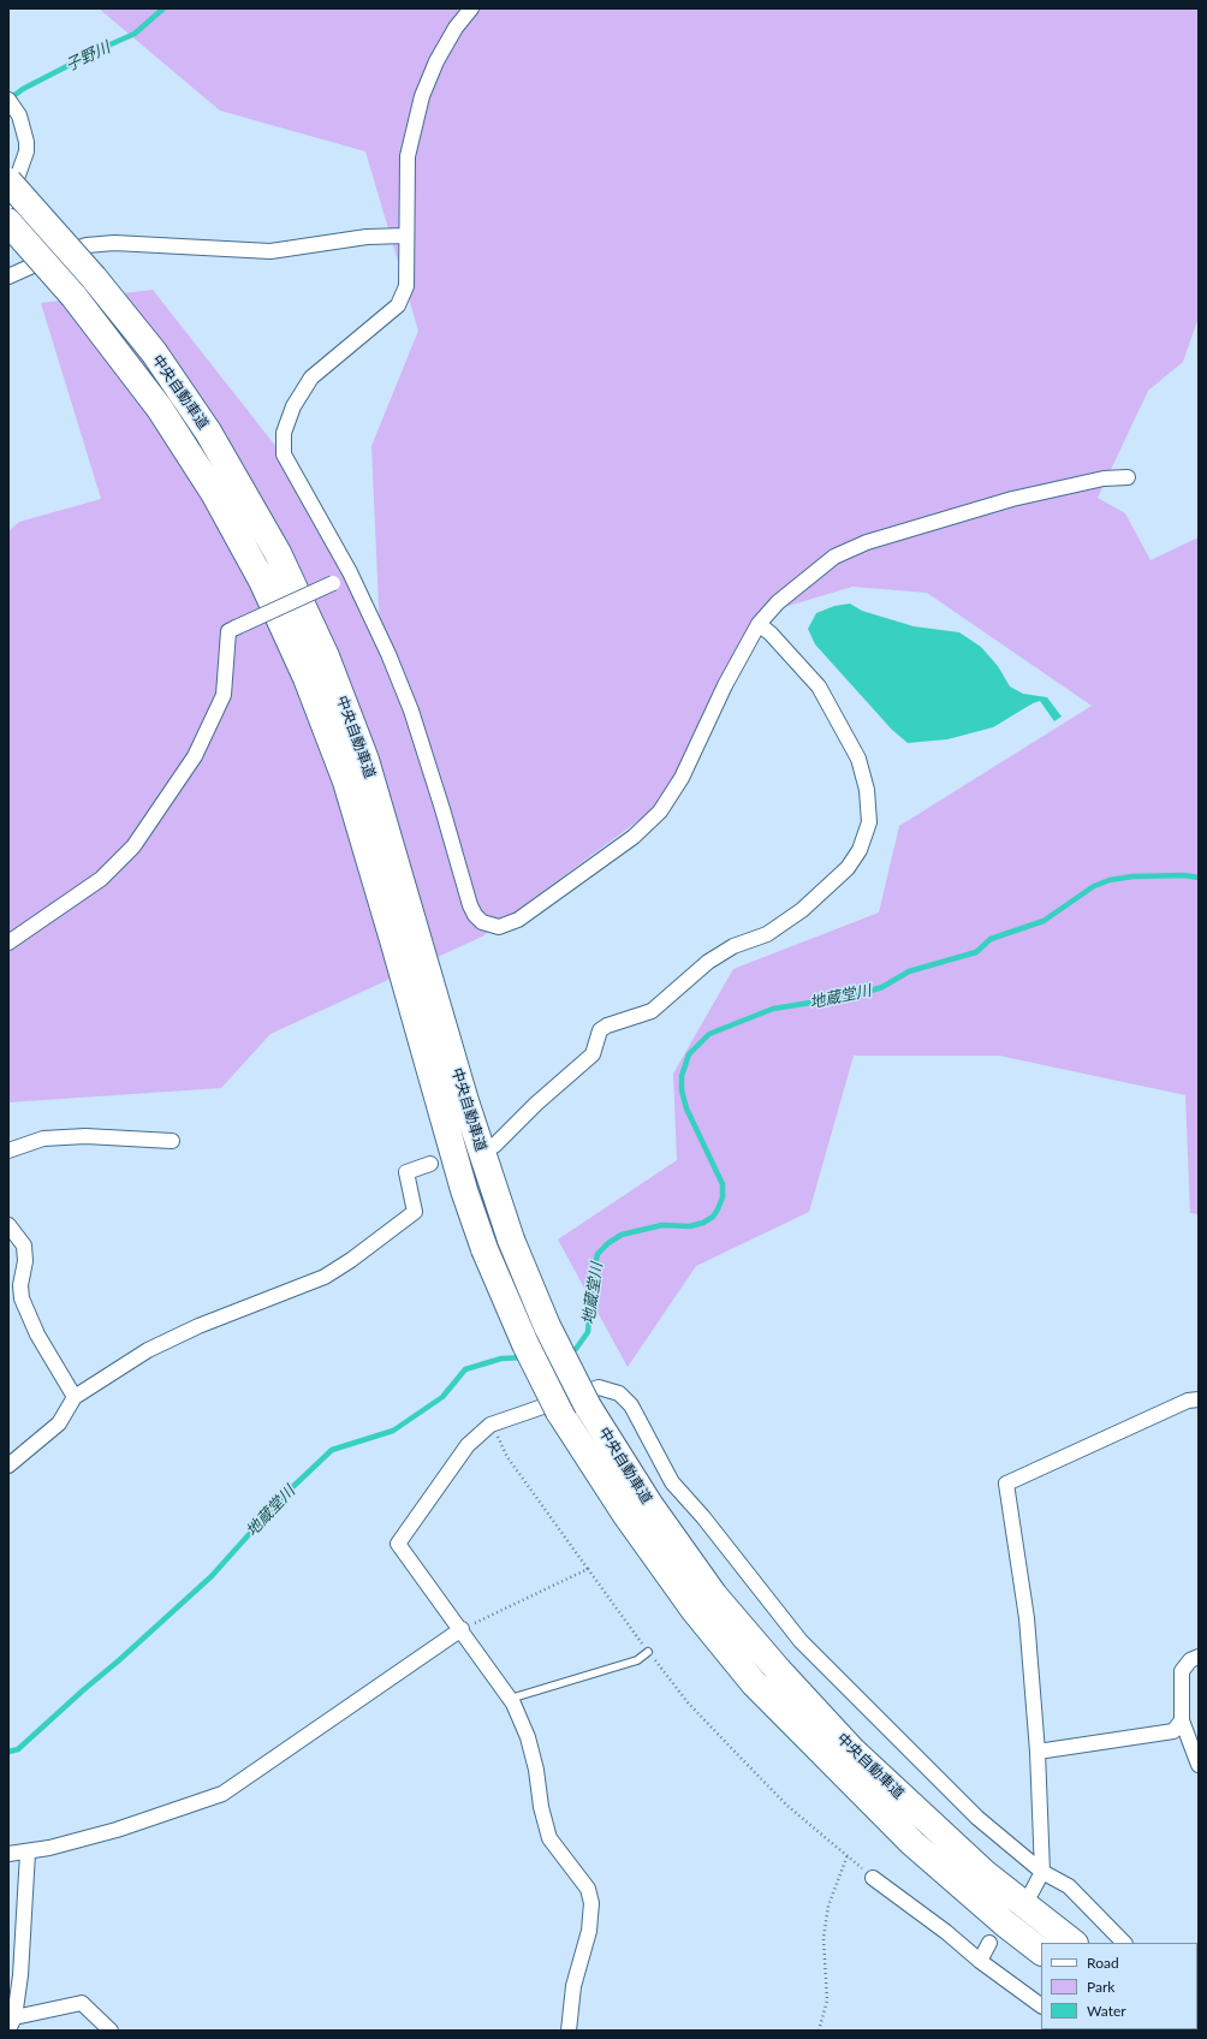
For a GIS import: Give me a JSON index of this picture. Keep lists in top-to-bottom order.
{
  "streets": {
    "highway": ["中央自動車道"]
  },
  "water": ["子野川", "地蔵堂川"],
  "legend": ["Road", "Park", "Water"]
}
